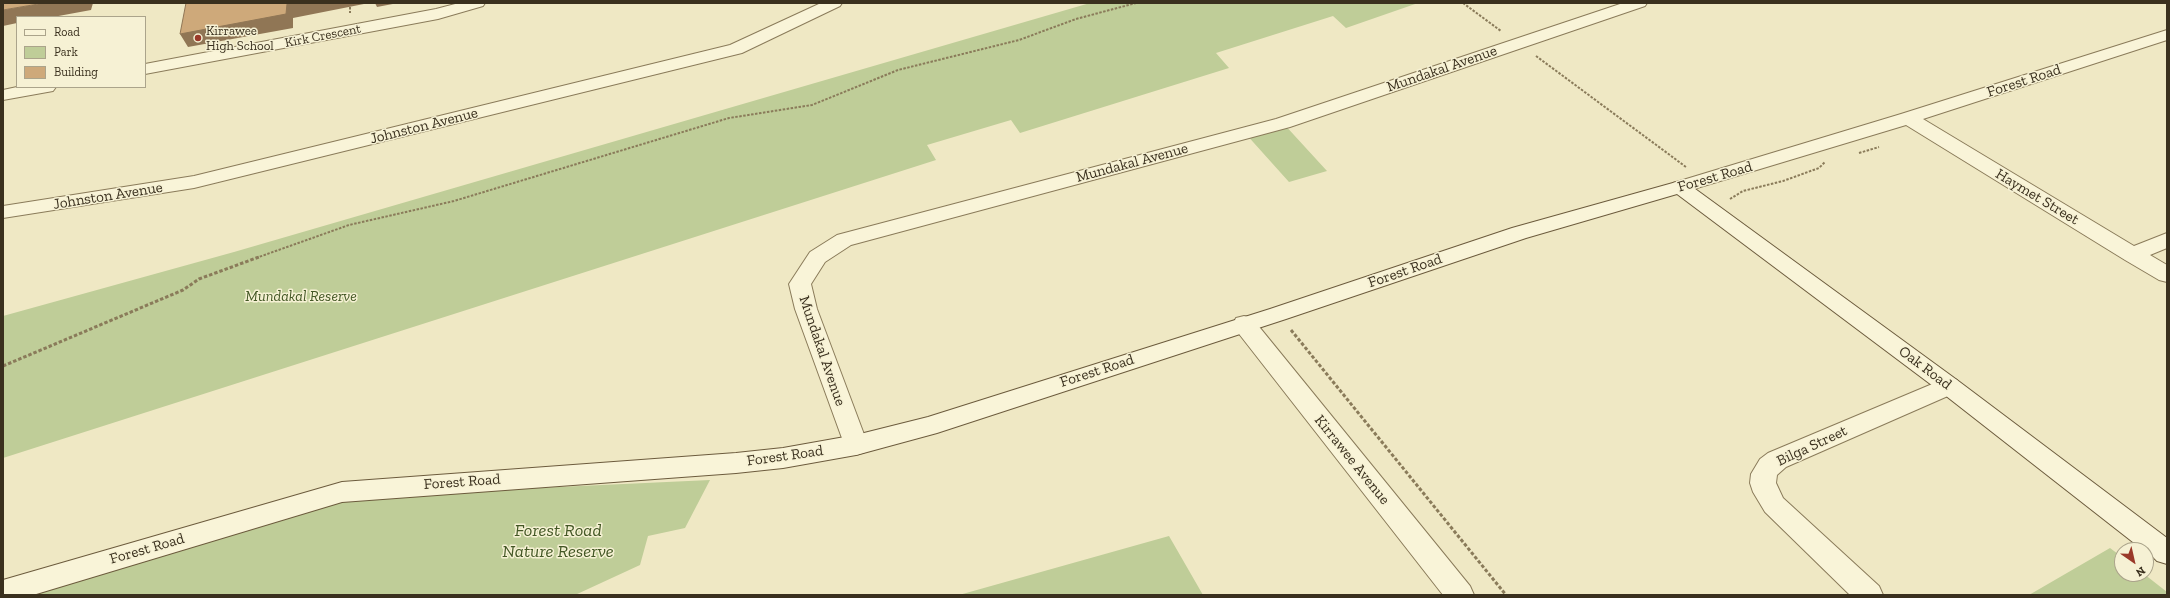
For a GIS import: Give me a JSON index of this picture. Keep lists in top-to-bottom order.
{
  "streets": {
    "street": [
      "Kirk Crescent",
      "Mundakal Avenue",
      "Forest Road",
      "Johnston Avenue",
      "Haymet Street",
      "Oak Road",
      "Bilga Street",
      "Kirrawee Avenue"
    ]
  },
  "crossings": [
    ["Mundakal Avenue", "Forest Road"],
    ["Forest Road", "Haymet Street"],
    ["Forest Road", "Oak Road"],
    ["Forest Road", "Kirrawee Avenue"],
    ["Oak Road", "Bilga Street"]
  ],
  "parks": ["Mundakal Reserve", "Forest Road Nature Reserve"],
  "places": ["Kirrawee High School"],
  "legend": ["Road", "Park", "Building"],
  "north": "bottom right"
}
